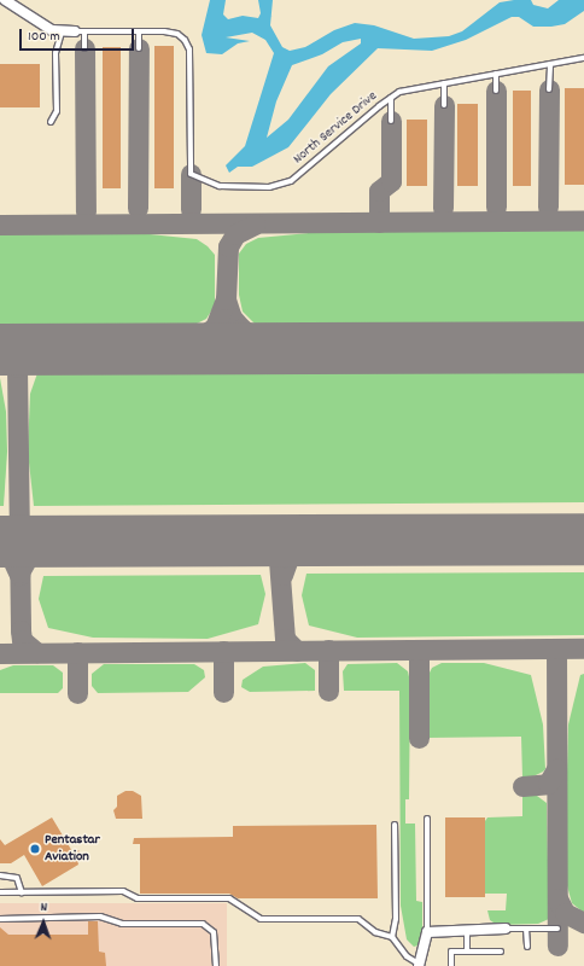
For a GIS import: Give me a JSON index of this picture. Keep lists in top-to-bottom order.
{
  "streets": {
    "lane": ["North Service Drive"]
  },
  "places": ["Pentastar Aviation"],
  "scale_bar": "100 m",
  "north": "top"
}
